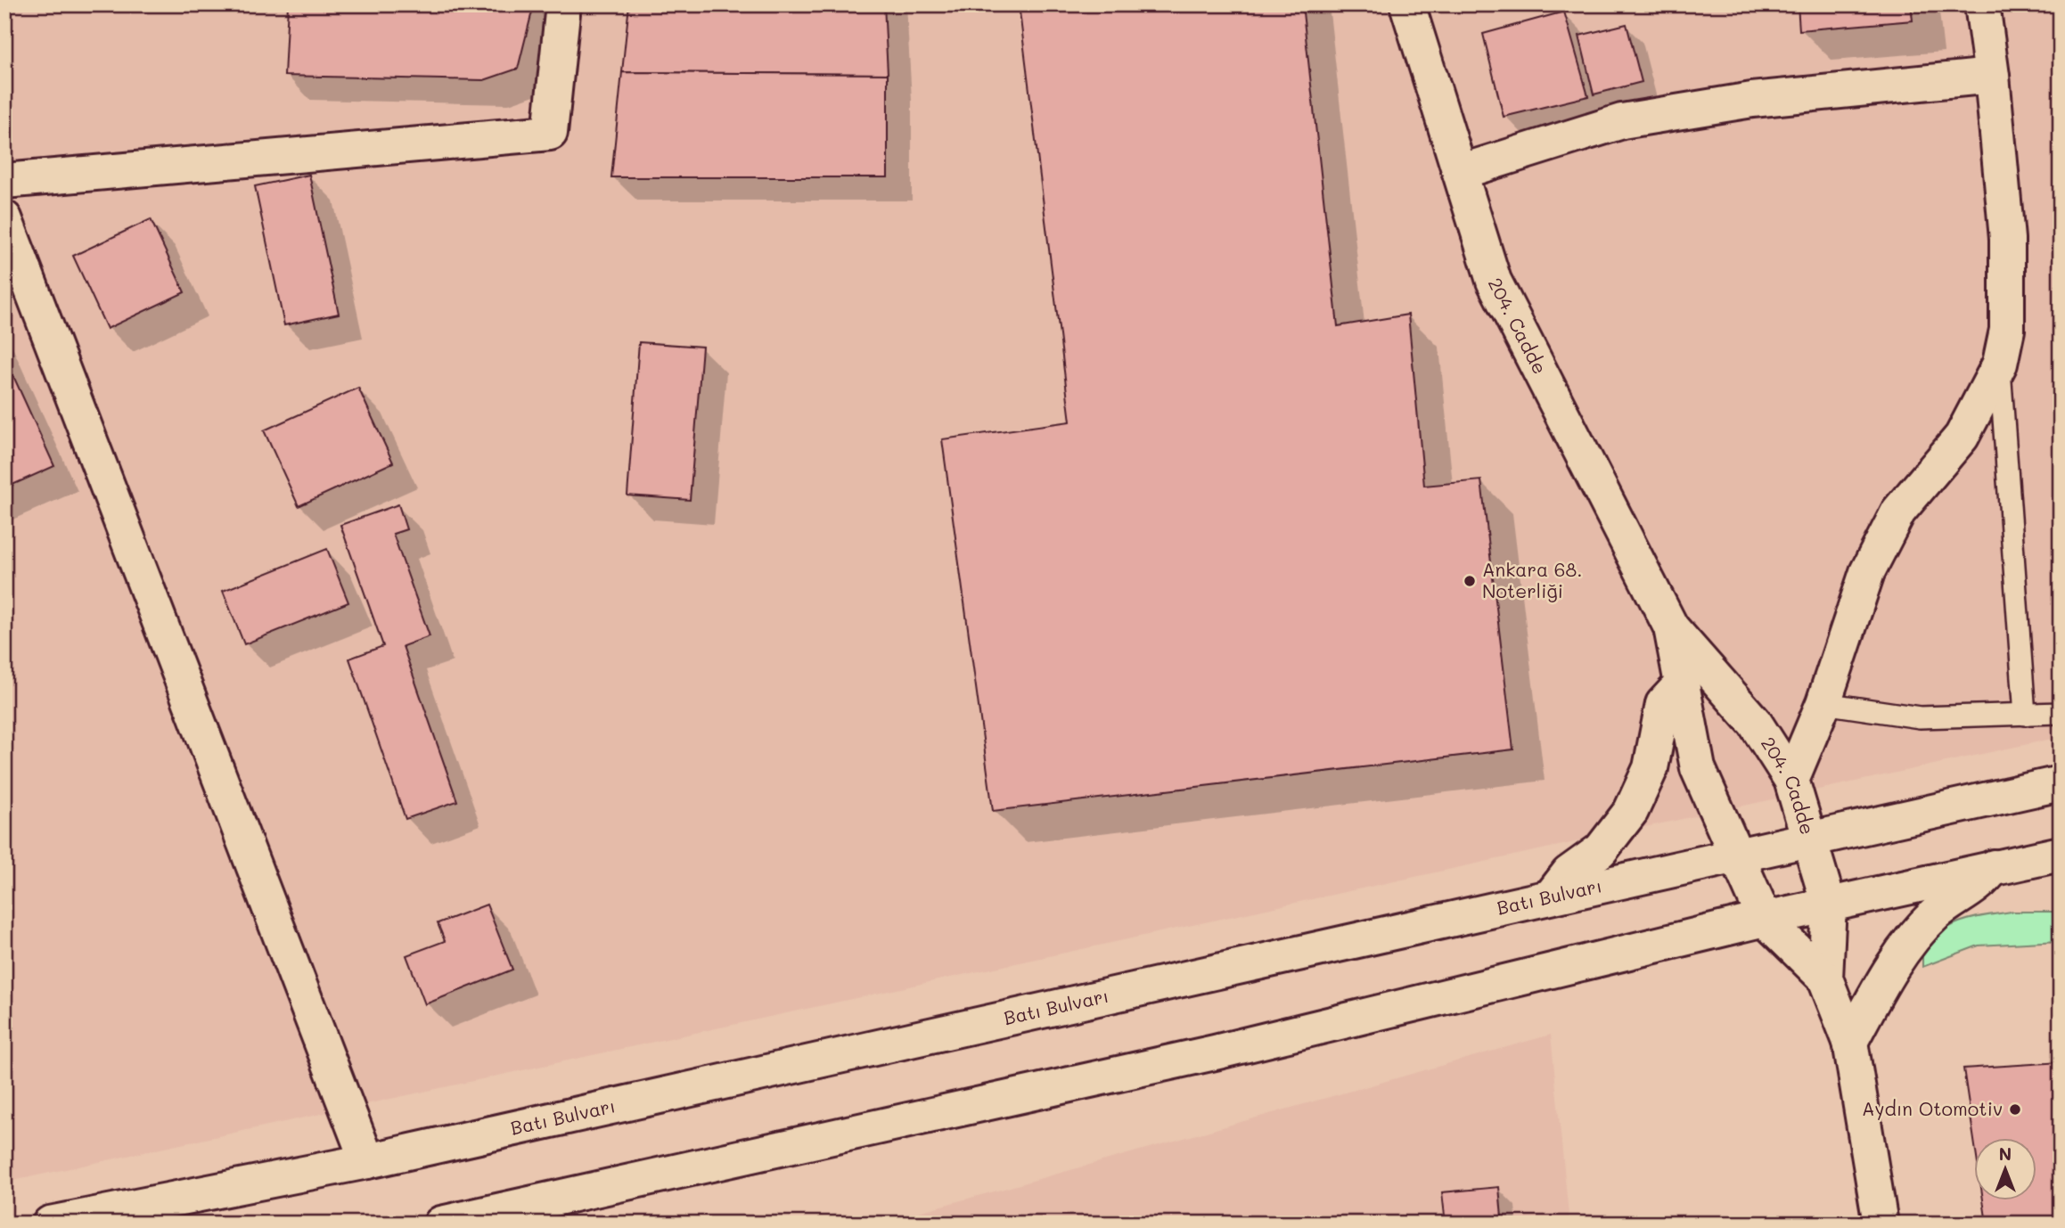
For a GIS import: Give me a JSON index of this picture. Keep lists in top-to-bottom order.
{
  "streets": {
    "street": ["204. Cadde", "Batı Bulvarı"]
  },
  "crossings": [
    ["204. Cadde", "Batı Bulvarı"]
  ],
  "places": ["Ankara 68. Noterliği", "Aydın Otomotiv"],
  "north": "top"
}
